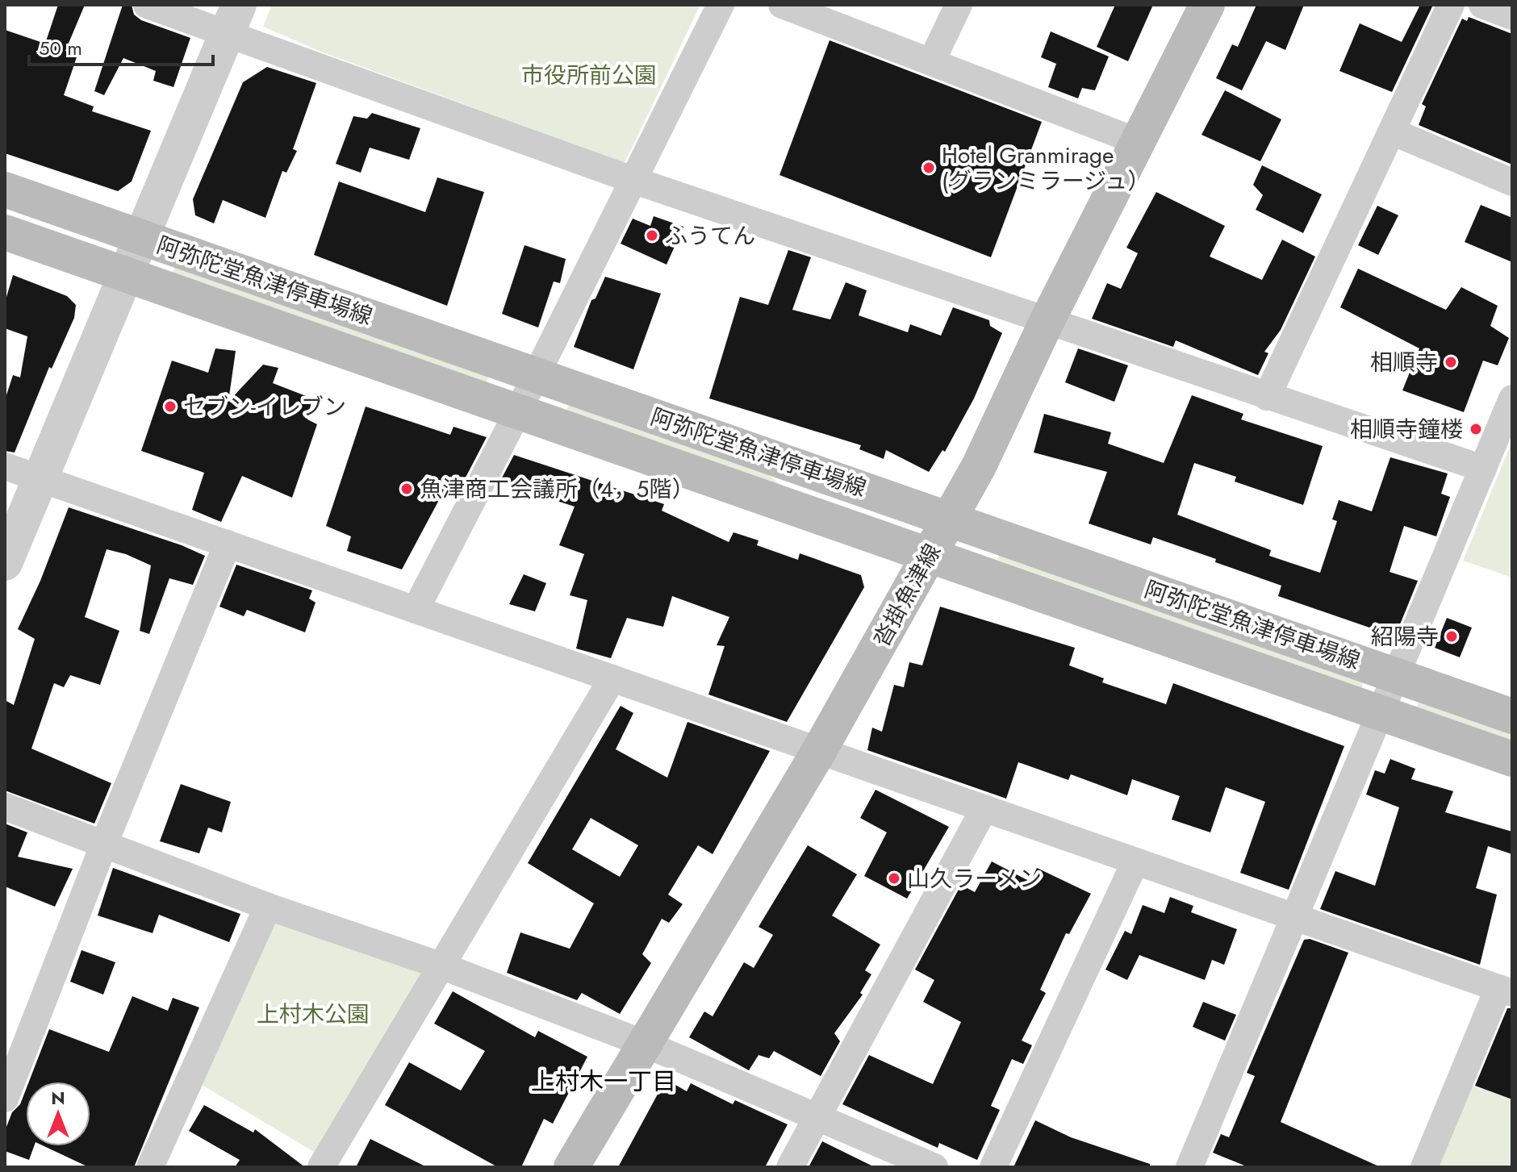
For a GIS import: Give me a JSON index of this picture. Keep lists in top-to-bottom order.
{
  "streets": {
    "main road": ["阿弥陀堂魚津停車場線", "沓掛魚津線"]
  },
  "crossings": [
    ["阿弥陀堂魚津停車場線", "沓掛魚津線"]
  ],
  "districts": ["上村木一丁目"],
  "parks": ["市役所前公園", "上村木公園"],
  "places": [
    "Hotel Granmirage (グランミラージュ）",
    "ふうてん",
    "相順寺",
    "セブン-イレブン",
    "相順寺鐘楼",
    "魚津商工会議所（４，５階）",
    "紹陽寺",
    "山久ラーメン"
  ],
  "scale_bar": "50 m",
  "north": "top"
}
